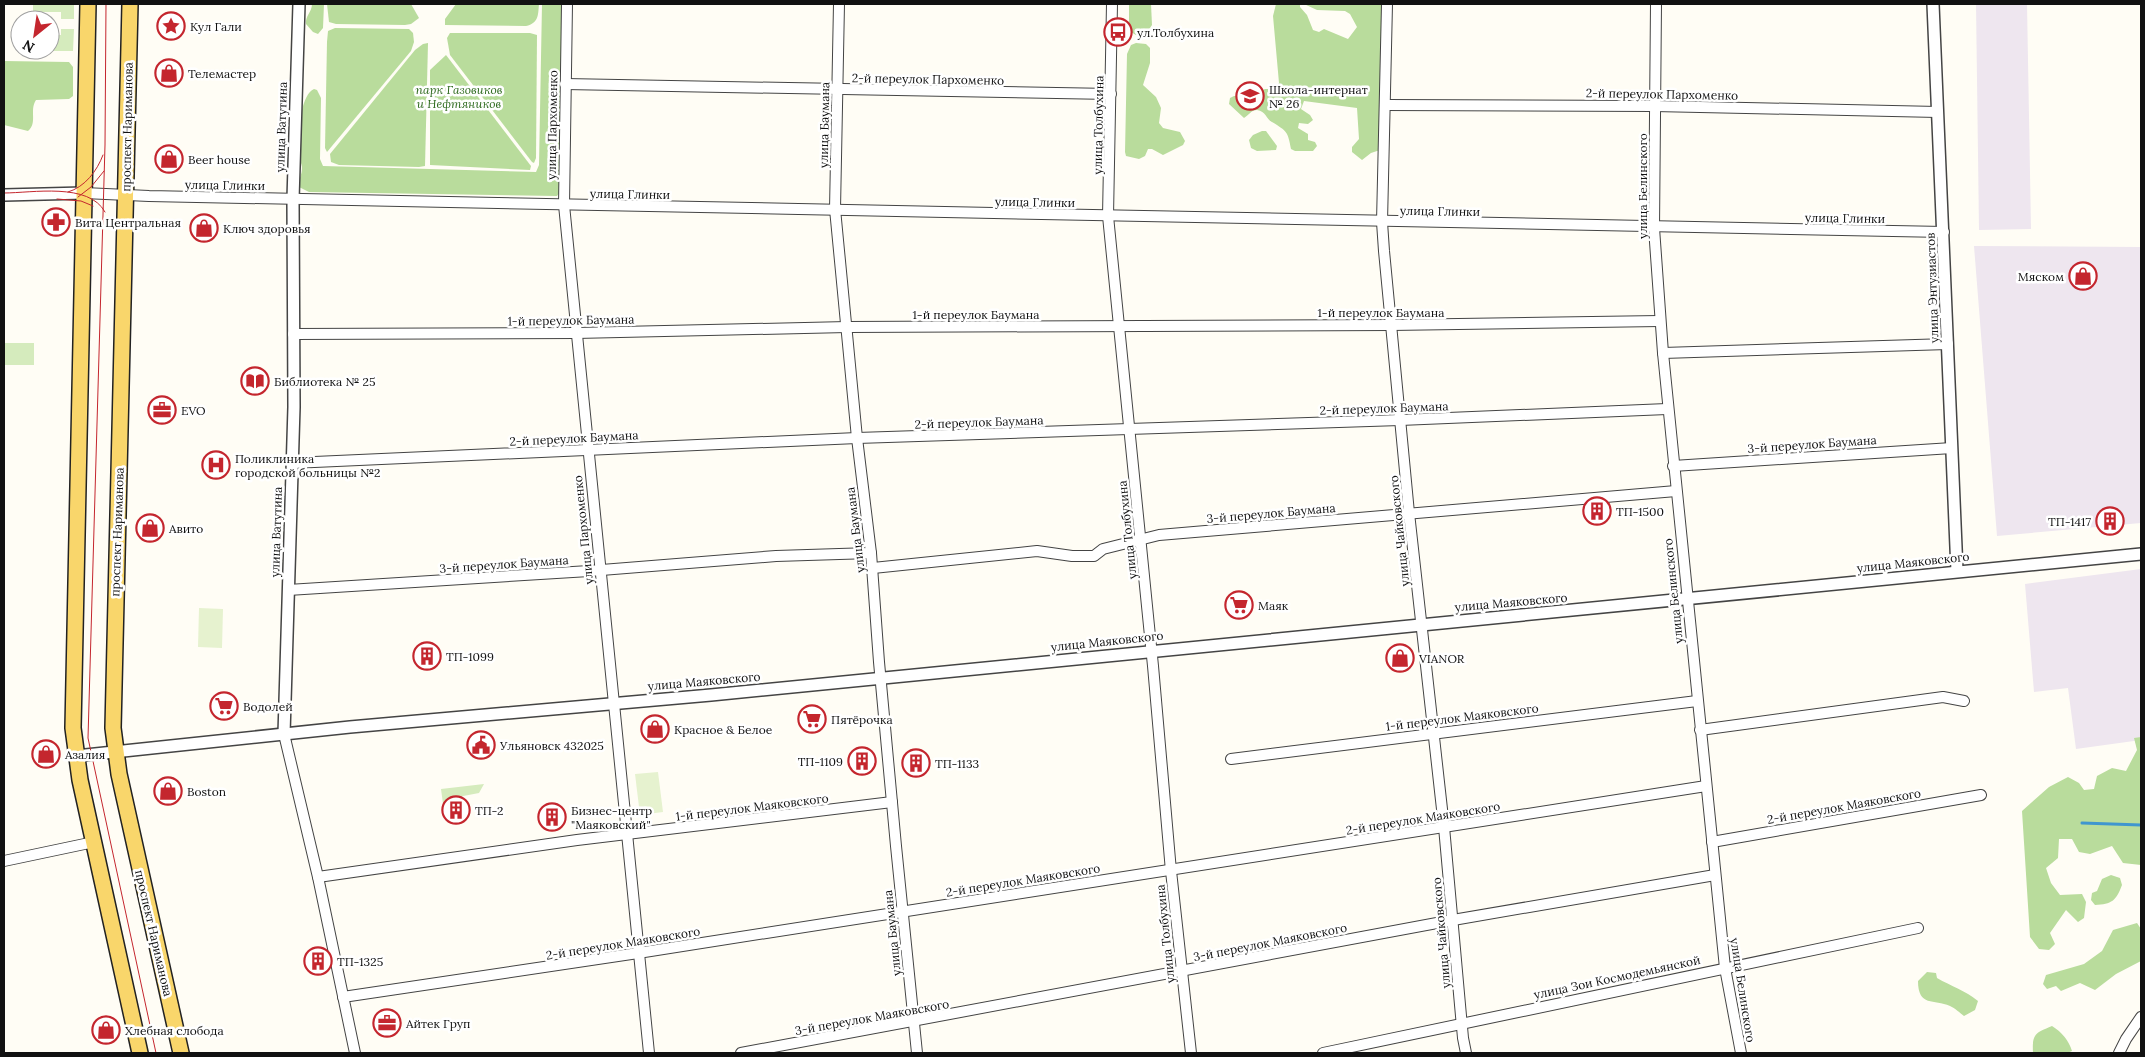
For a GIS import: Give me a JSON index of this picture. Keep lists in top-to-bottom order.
{
  "streets": {
    "main road": ["проспект Нариманова"],
    "street": [
      "2-й переулок Пархоменко",
      "улица Пархоменко",
      "улица Баумана",
      "улица Толбухина",
      "улица Ватутина",
      "улица Глинки",
      "улица Белинского",
      "улица Энтузиастов",
      "1-й переулок Баумана",
      "2-й переулок Баумана",
      "3-й переулок Баумана",
      "улица Чайковского",
      "улица Маяковского",
      "1-й переулок Маяковского",
      "2-й переулок Маяковского",
      "3-й переулок Маяковского",
      "улица Зои Космодемьянской"
    ]
  },
  "crossings": [
    ["2-й переулок Пархоменко", "улица Пархоменко"],
    ["2-й переулок Пархоменко", "улица Баумана"],
    ["2-й переулок Пархоменко", "улица Толбухина"],
    ["2-й переулок Пархоменко", "улица Белинского"],
    ["2-й переулок Пархоменко", "улица Энтузиастов"],
    ["2-й переулок Пархоменко", "улица Чайковского"],
    ["улица Пархоменко", "улица Глинки"],
    ["улица Пархоменко", "1-й переулок Баумана"],
    ["улица Пархоменко", "2-й переулок Баумана"],
    ["улица Пархоменко", "3-й переулок Баумана"],
    ["улица Пархоменко", "улица Маяковского"],
    ["улица Пархоменко", "1-й переулок Маяковского"],
    ["улица Пархоменко", "2-й переулок Маяковского"],
    ["улица Баумана", "улица Глинки"],
    ["улица Баумана", "1-й переулок Баумана"],
    ["улица Баумана", "2-й переулок Баумана"],
    ["улица Баумана", "3-й переулок Баумана"],
    ["улица Баумана", "улица Маяковского"],
    ["улица Баумана", "1-й переулок Маяковского"],
    ["улица Баумана", "2-й переулок Маяковского"],
    ["улица Баумана", "3-й переулок Маяковского"],
    ["улица Толбухина", "улица Глинки"],
    ["улица Толбухина", "1-й переулок Баумана"],
    ["улица Толбухина", "2-й переулок Баумана"],
    ["улица Толбухина", "3-й переулок Баумана"],
    ["улица Толбухина", "улица Маяковского"],
    ["улица Толбухина", "2-й переулок Маяковского"],
    ["улица Толбухина", "3-й переулок Маяковского"],
    ["проспект Нариманова", "улица Глинки"],
    ["проспект Нариманова", "улица Маяковского"],
    ["улица Ватутина", "улица Глинки"],
    ["улица Ватутина", "1-й переулок Баумана"],
    ["улица Ватутина", "2-й переулок Баумана"],
    ["улица Ватутина", "3-й переулок Баумана"],
    ["улица Ватутина", "улица Маяковского"],
    ["улица Ватутина", "1-й переулок Маяковского"],
    ["улица Ватутина", "2-й переулок Маяковского"],
    ["улица Глинки", "улица Белинского"],
    ["улица Глинки", "улица Энтузиастов"],
    ["улица Глинки", "улица Чайковского"],
    ["улица Белинского", "1-й переулок Баумана"],
    ["улица Белинского", "2-й переулок Баумана"],
    ["улица Белинского", "3-й переулок Баумана"],
    ["улица Белинского", "улица Маяковского"],
    ["улица Белинского", "1-й переулок Маяковского"],
    ["улица Белинского", "2-й переулок Маяковского"],
    ["улица Белинского", "3-й переулок Маяковского"],
    ["улица Белинского", "улица Зои Космодемьянской"],
    ["улица Энтузиастов", "3-й переулок Баумана"],
    ["улица Энтузиастов", "улица Маяковского"],
    ["1-й переулок Баумана", "улица Чайковского"],
    ["2-й переулок Баумана", "улица Чайковского"],
    ["3-й переулок Баумана", "улица Чайковского"],
    ["улица Чайковского", "улица Маяковского"],
    ["улица Чайковского", "1-й переулок Маяковского"],
    ["улица Чайковского", "2-й переулок Маяковского"],
    ["улица Чайковского", "3-й переулок Маяковского"],
    ["улица Чайковского", "улица Зои Космодемьянской"]
  ],
  "parks": ["парк Газовиков и Нефтяников"],
  "places": {
    "place": ["Кул Гали"],
    "bus stop": ["ул.Толбухина"],
    "shop": [
      "Телемастер",
      "Beer house",
      "Ключ здоровья",
      "Мяском",
      "Авито",
      "VIANOR",
      "Красное & Белое",
      "Азалия",
      "Boston",
      "Хлебная слобода"
    ],
    "school or university": ["Школа-интернат № 26"],
    "pharmacy": ["Вита Центральная"],
    "library": ["Библиотека № 25"],
    "office": ["EVO", "Айтек Груп"],
    "hospital": ["Поликлиника городской больницы №2"],
    "building": [
      "ТП-1500",
      "ТП-1417",
      "ТП-1099",
      "ТП-1109",
      "ТП-1133",
      "ТП-2",
      "Бизнес-центр \"Маяковский\"",
      "ТП-1325"
    ],
    "supermarket": ["Маяк", "Водолей", "Пятёрочка"],
    "public building": ["Ульяновск 432025"]
  },
  "north": "bottom left"
}
